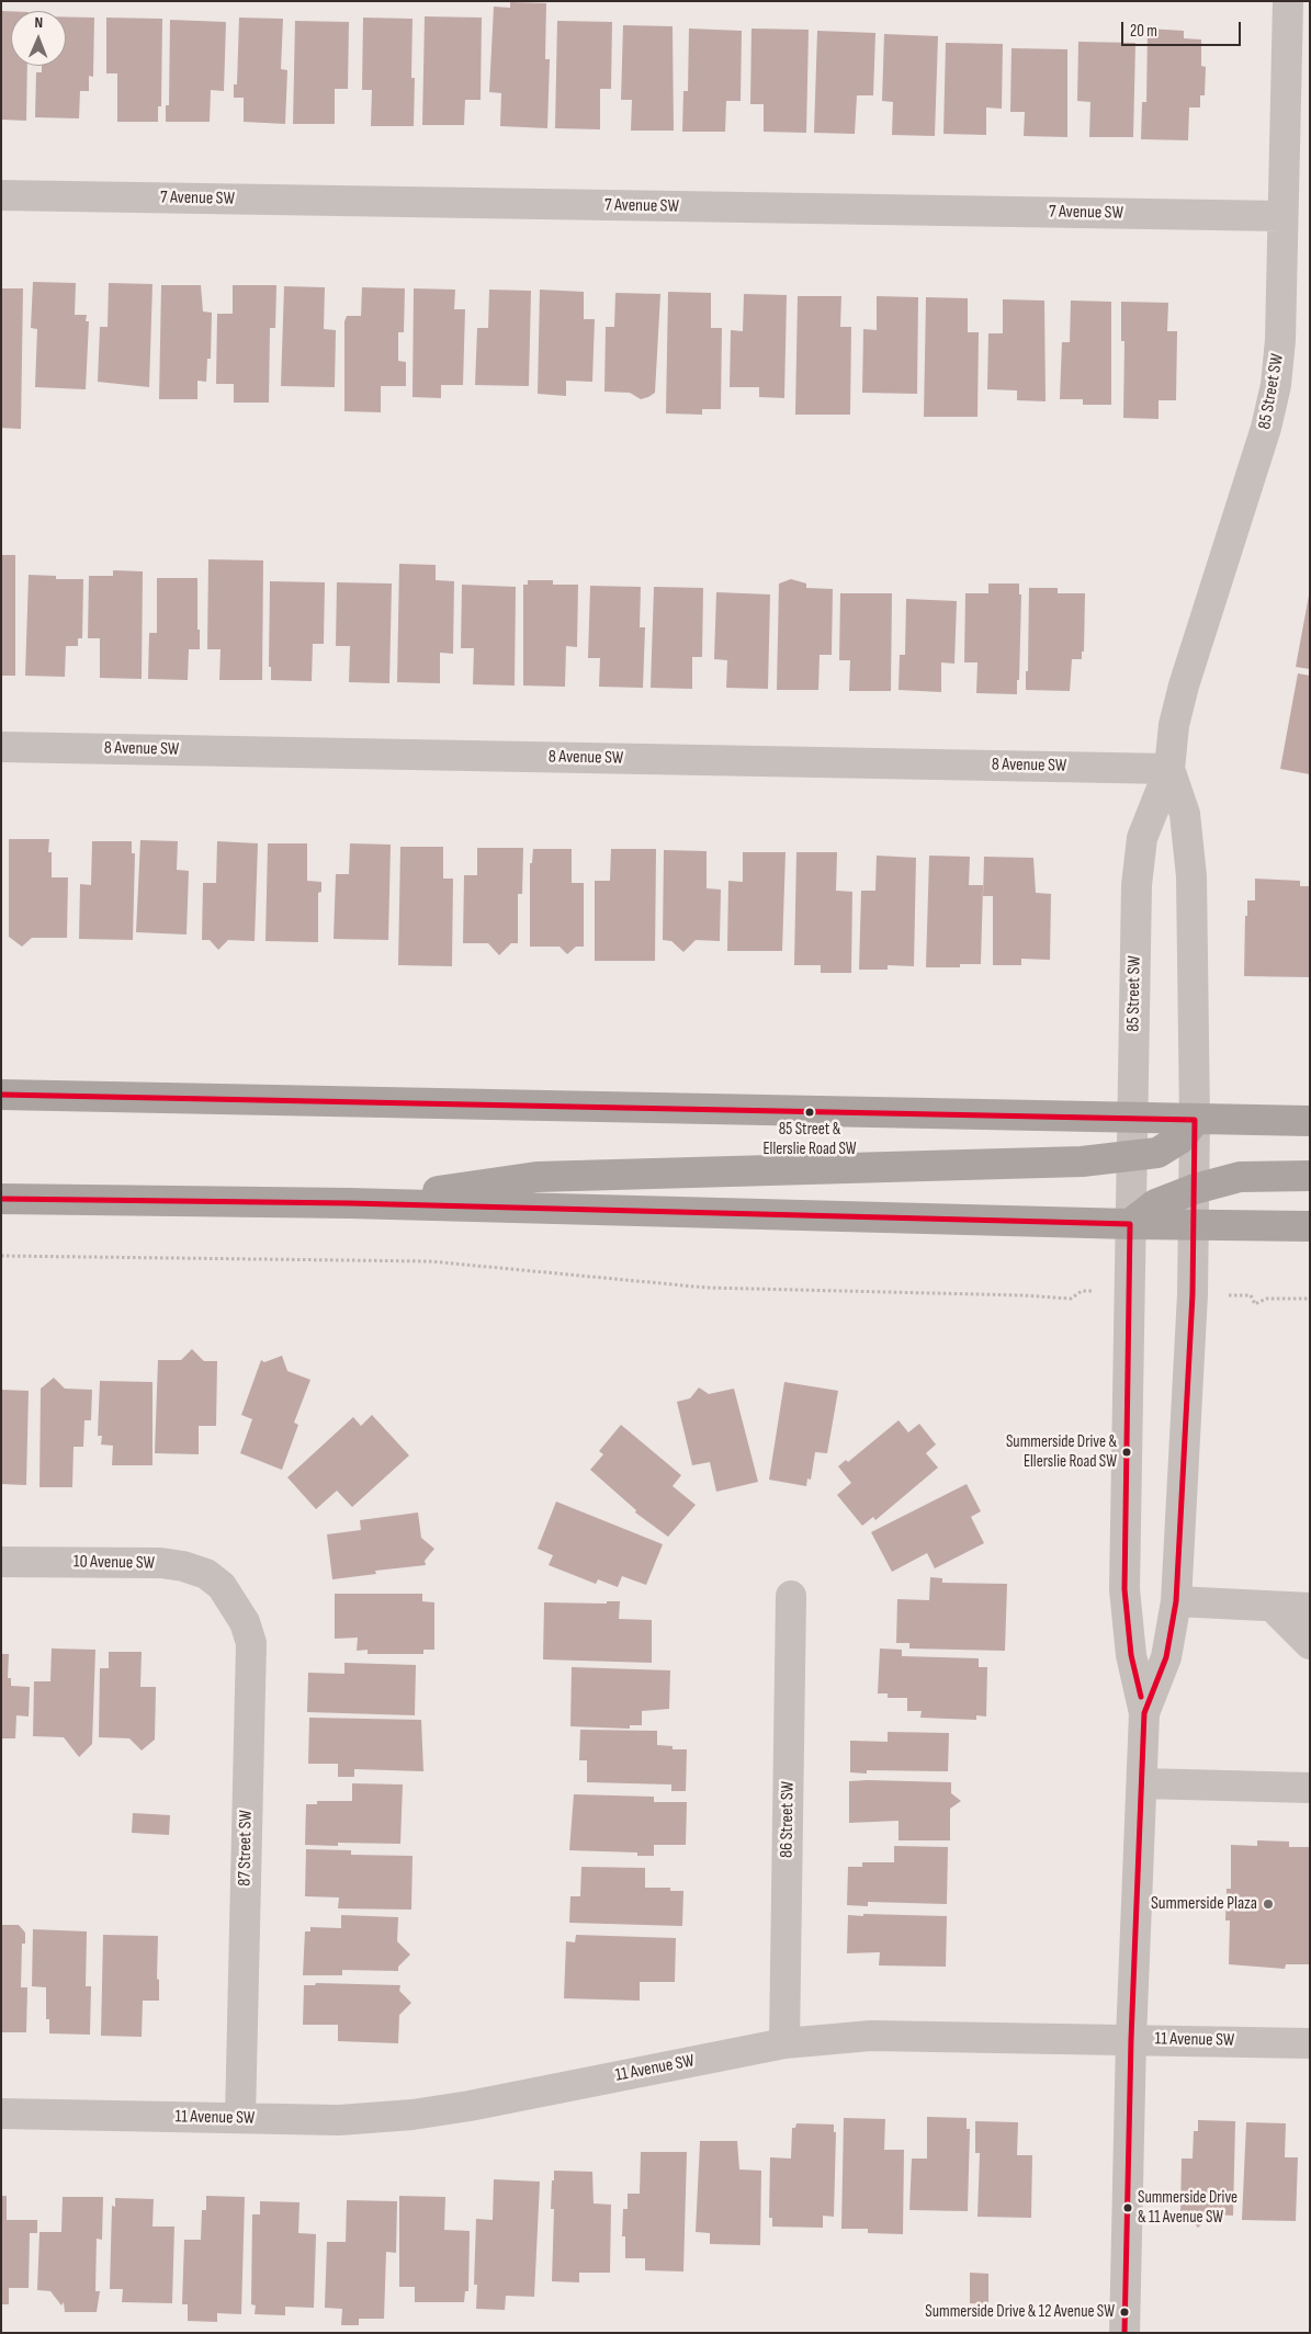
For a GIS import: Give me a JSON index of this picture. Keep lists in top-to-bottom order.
{
  "streets": {
    "street": [
      "7 Avenue SW",
      "85 Street SW",
      "8 Avenue SW",
      "10 Avenue SW",
      "86 Street SW",
      "87 Street SW",
      "11 Avenue SW"
    ]
  },
  "crossings": [
    ["7 Avenue SW", "85 Street SW"],
    ["85 Street SW", "8 Avenue SW"],
    ["10 Avenue SW", "87 Street SW"],
    ["86 Street SW", "11 Avenue SW"],
    ["87 Street SW", "11 Avenue SW"]
  ],
  "places": [
    "85 Street & Ellerslie Road SW",
    "Summerside Drive & Ellerslie Road SW",
    "Summerside Plaza",
    "Summerside Drive & 11 Avenue SW",
    "Summerside Drive & 12 Avenue SW"
  ],
  "scale_bar": "20 m",
  "north": "top"
}
